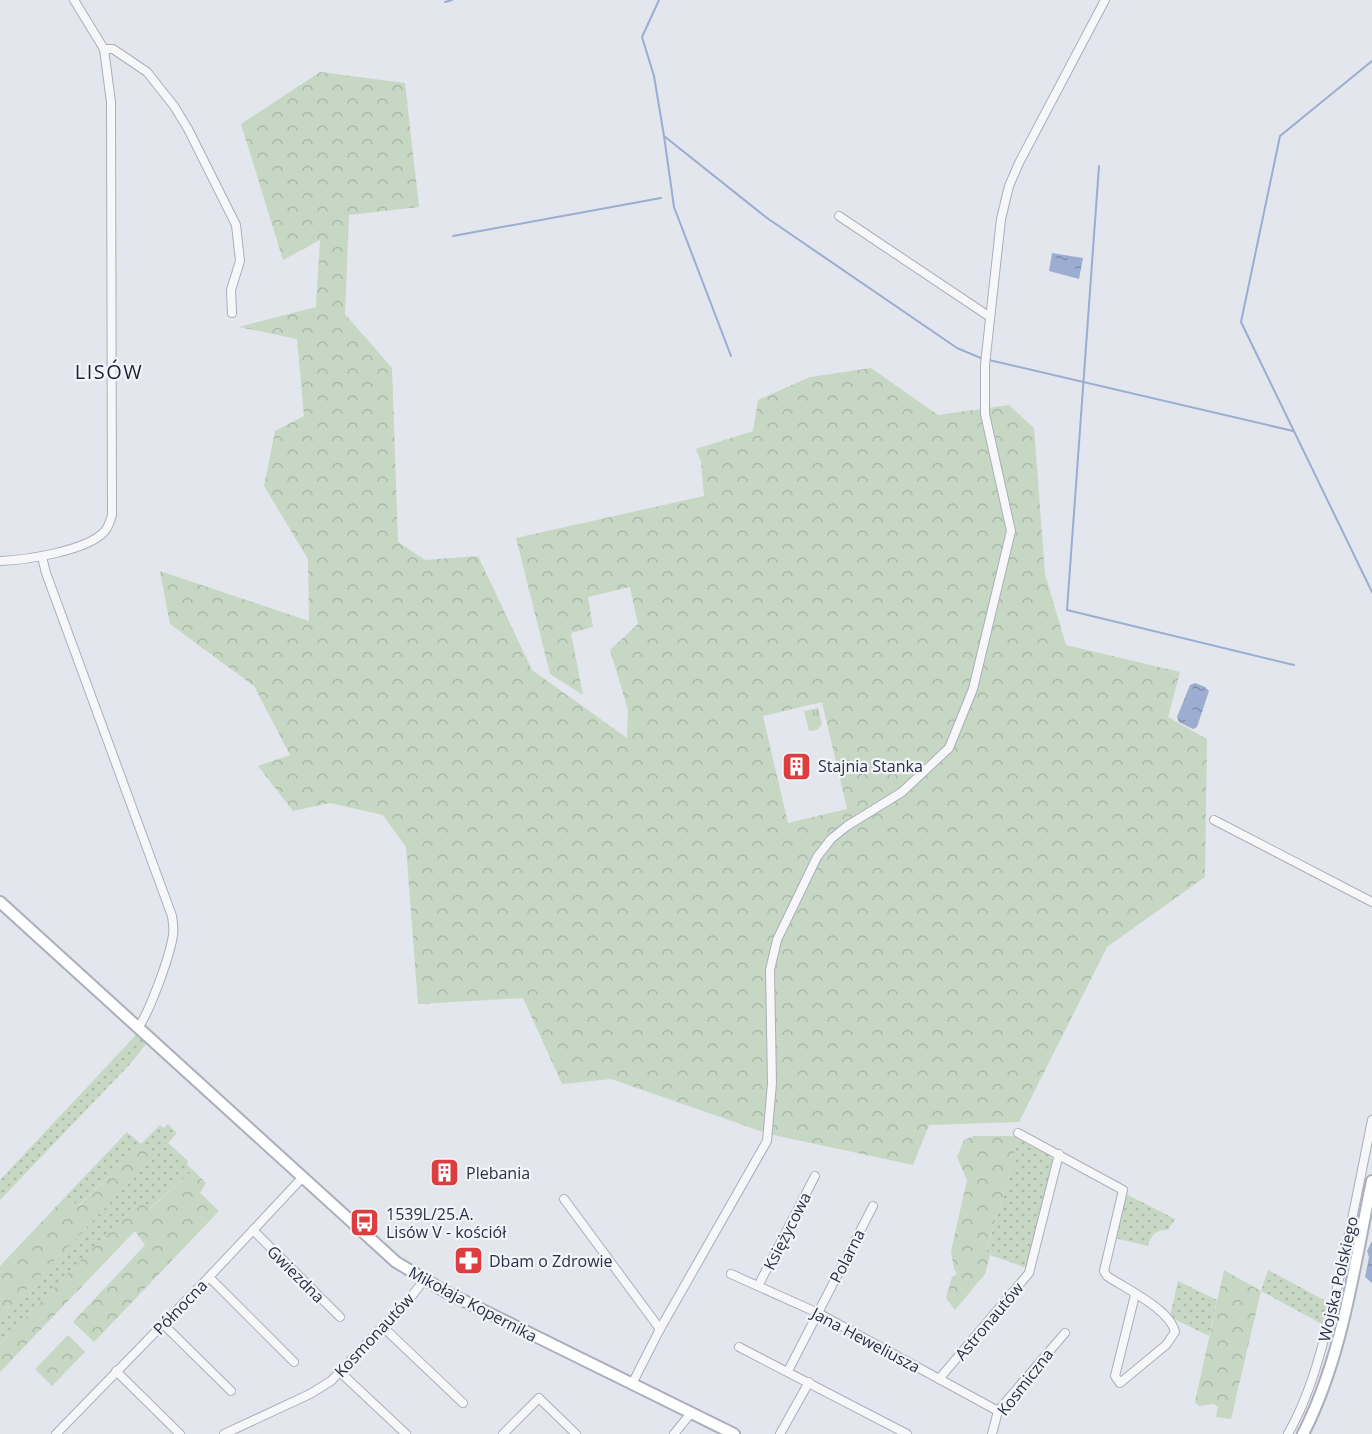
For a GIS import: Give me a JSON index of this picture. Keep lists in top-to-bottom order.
{
  "streets": {
    "street": [
      "Księżycowa",
      "Polarna",
      "Gwiezdna",
      "Wojska Polskiego",
      "Mikołaja Kopernika",
      "Północna",
      "Astronautów",
      "Kosmonautów",
      "Jana Heweliusza",
      "Kosmiczna"
    ]
  },
  "crossings": [
    ["Księżycowa", "Jana Heweliusza"],
    ["Polarna", "Jana Heweliusza"],
    ["Gwiezdna", "Północna"],
    ["Mikołaja Kopernika", "Północna"],
    ["Mikołaja Kopernika", "Kosmonautów"],
    ["Astronautów", "Jana Heweliusza"],
    ["Jana Heweliusza", "Kosmiczna"]
  ],
  "districts": ["LISÓW"],
  "places": {
    "building": ["Stajnia Stanka", "Plebania"],
    "bus stop": ["1539L/25.A. Lisów V - kościół"],
    "pharmacy": ["Dbam o Zdrowie"]
  }
}
